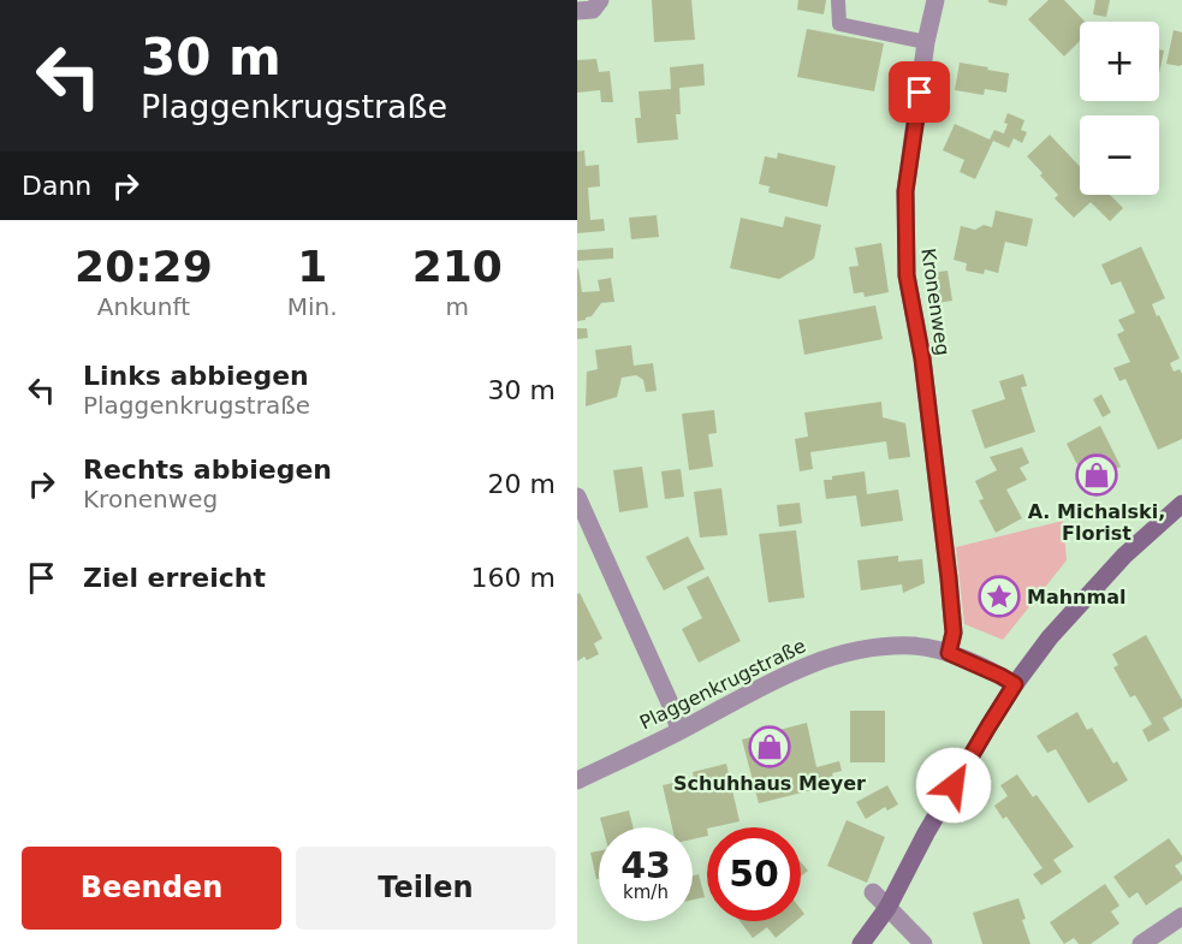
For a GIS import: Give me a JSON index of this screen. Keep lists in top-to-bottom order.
{
  "streets": {
    "street": ["Kronenweg", "Plaggenkrugstraße"]
  },
  "crossings": [
    ["Kronenweg", "Plaggenkrugstraße"]
  ],
  "places": {
    "shop": ["A. Michalski, Florist", "Schuhhaus Meyer"],
    "place": ["Mahnmal"]
  },
  "page": {
    "turn": ["30 m", "Plaggenkrugstraße"],
    "map_buttons": ["+", "−"],
    "then": "Dann",
    "eta": [
      "20:29",
      "Ankunft",
      "1",
      "Min.",
      "210",
      "m"
    ],
    "list": [
      {
        "name": "Links abbiegen",
        "note": "Plaggenkrugstraße",
        "value": "30 m"
      },
      {
        "name": "Rechts abbiegen",
        "note": "Kronenweg",
        "value": "20 m"
      },
      {
        "name": "Ziel erreicht",
        "value": "160 m"
      }
    ],
    "speed": "43 km/h",
    "limit": "50",
    "buttons": ["Beenden", "Teilen"]
  }
}
